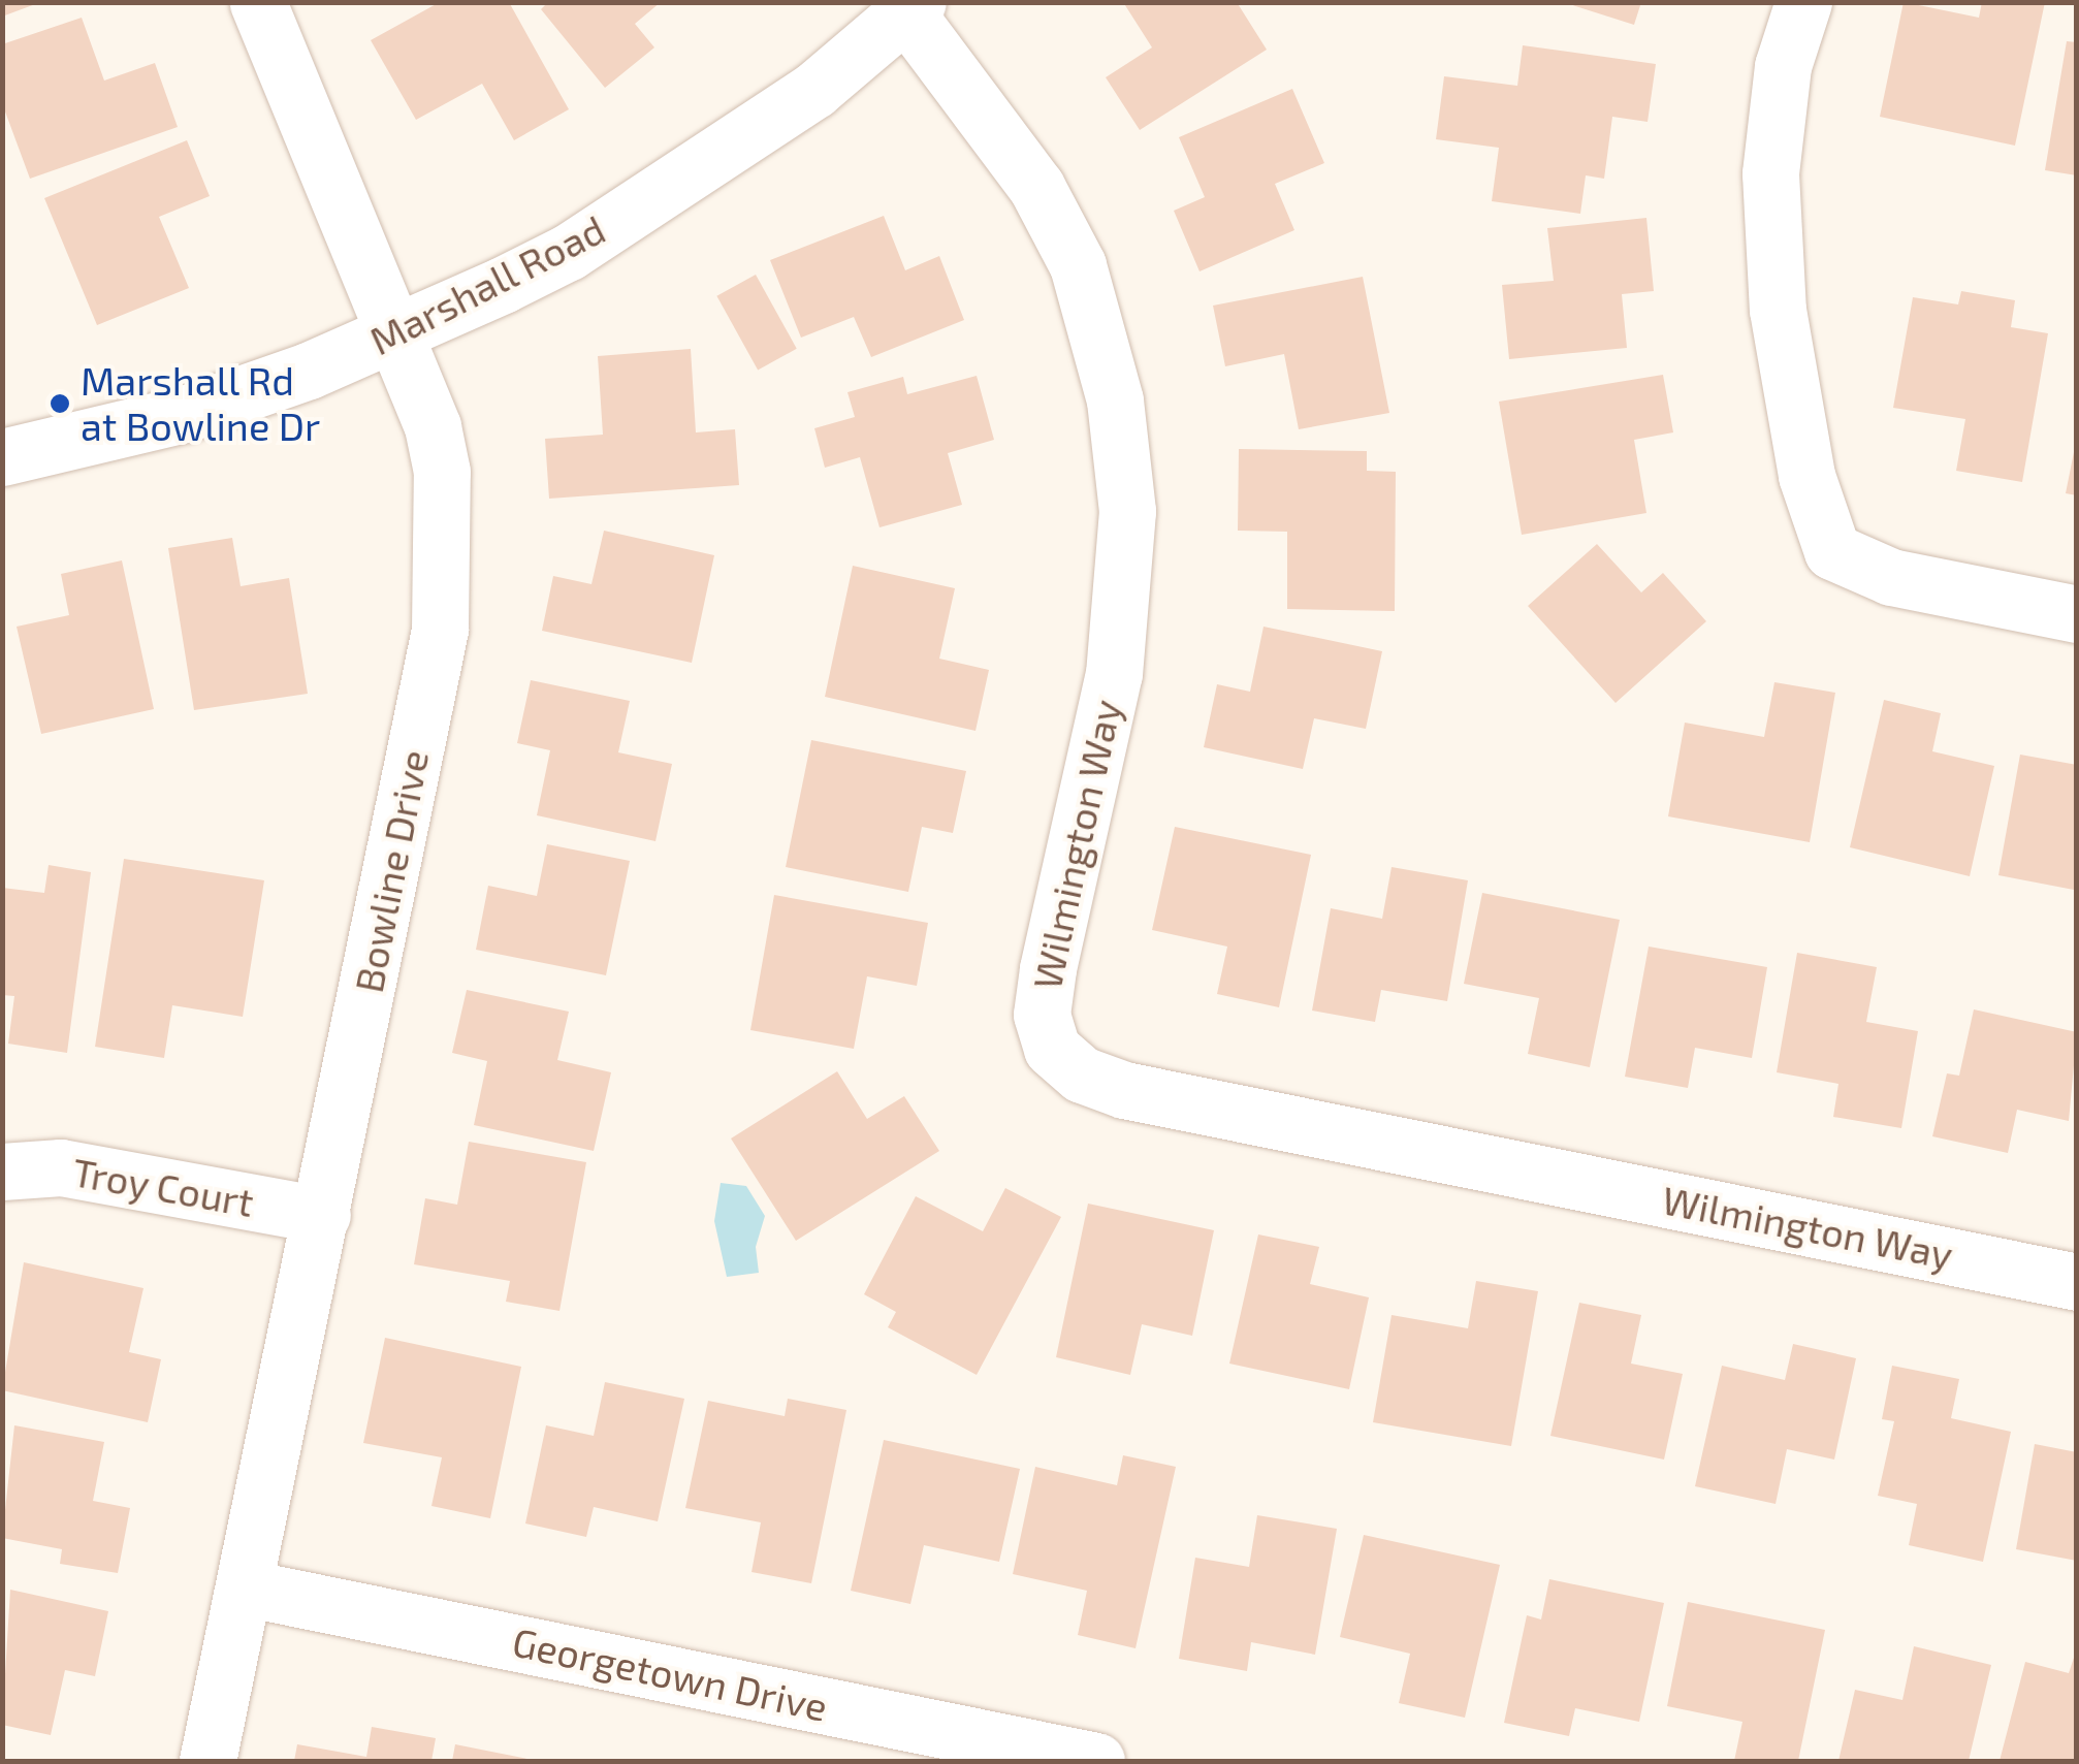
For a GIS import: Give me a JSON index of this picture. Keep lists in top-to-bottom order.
{
  "streets": {
    "street": [
      "Marshall Road",
      "Wilmington Way",
      "Bowline Drive",
      "Troy Court",
      "Georgetown Drive"
    ]
  },
  "crossings": [
    ["Marshall Road", "Wilmington Way"],
    ["Marshall Road", "Bowline Drive"],
    ["Bowline Drive", "Troy Court"],
    ["Bowline Drive", "Georgetown Drive"]
  ],
  "places": ["Marshall Rd at Bowline Dr"]
}
